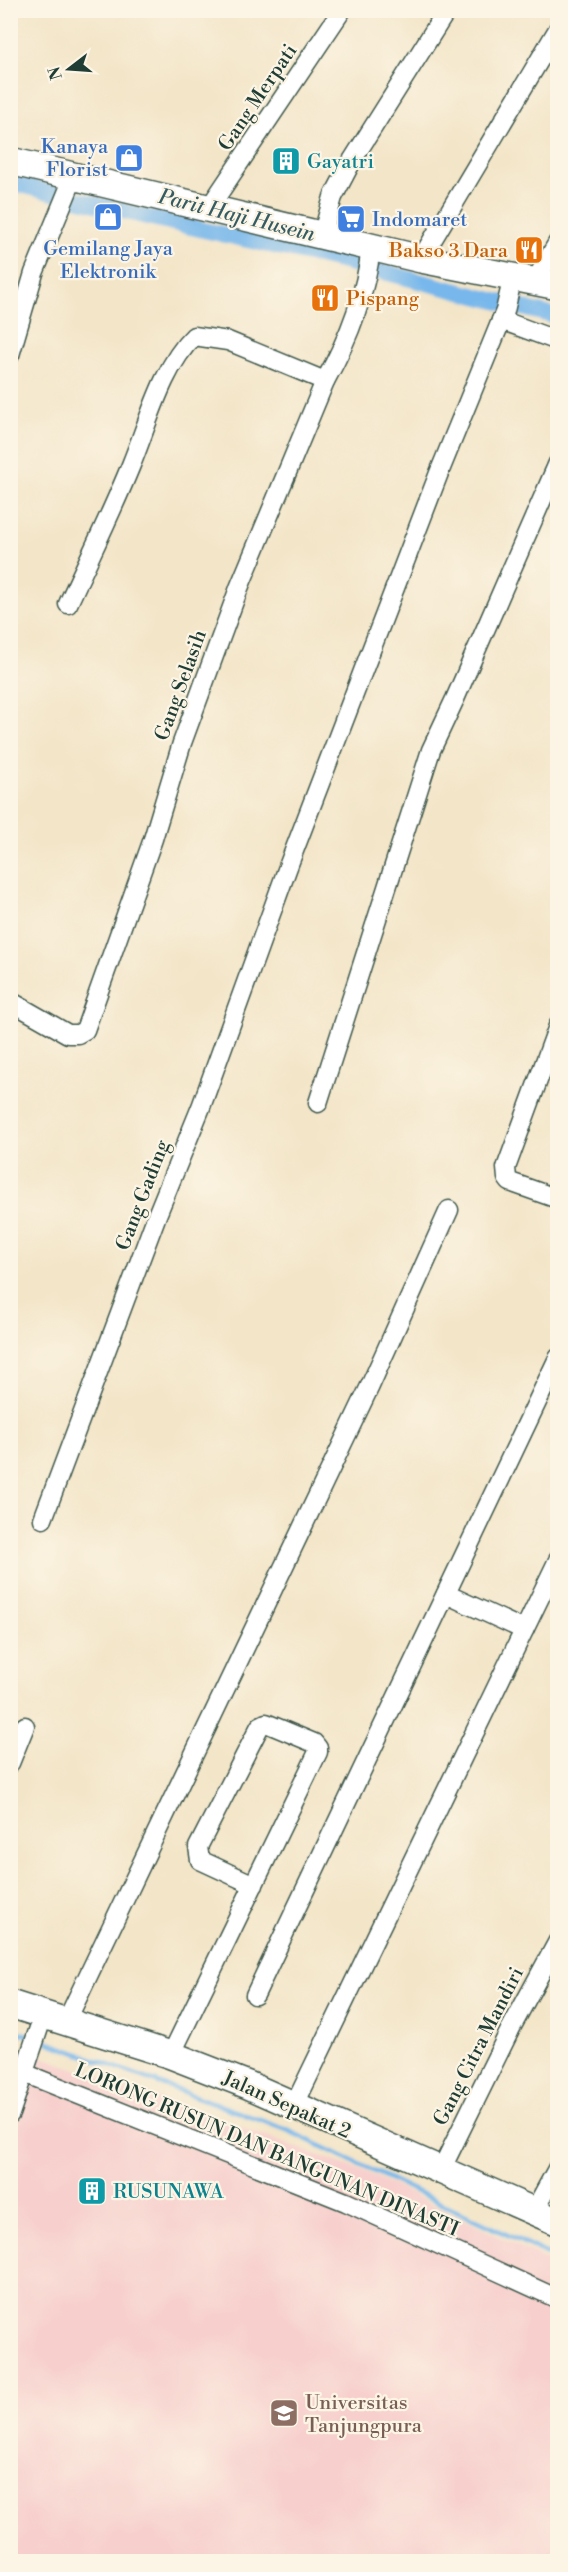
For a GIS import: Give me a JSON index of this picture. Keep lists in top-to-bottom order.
{
  "streets": {
    "street": [
      "Gang Merpati",
      "Gang Selasih",
      "Gang Gading",
      "Gang Citra Mandiri",
      "Jalan Sepakat 2",
      "LORONG RUSUN DAN BANGUNAN DINASTI"
    ]
  },
  "crossings": [
    ["Gang Citra Mandiri", "Jalan Sepakat 2"]
  ],
  "water": ["Parit Haji Husein"],
  "places": {
    "shop": ["Kanaya Florist", "Gemilang Jaya Elektronik"],
    "building": ["Gayatri", "RUSUNAWA"],
    "supermarket": ["Indomaret"],
    "restaurant": ["Bakso 3 Dara", "Pispang"],
    "school or university": ["Universitas Tanjungpura"]
  },
  "north": "left"
}
